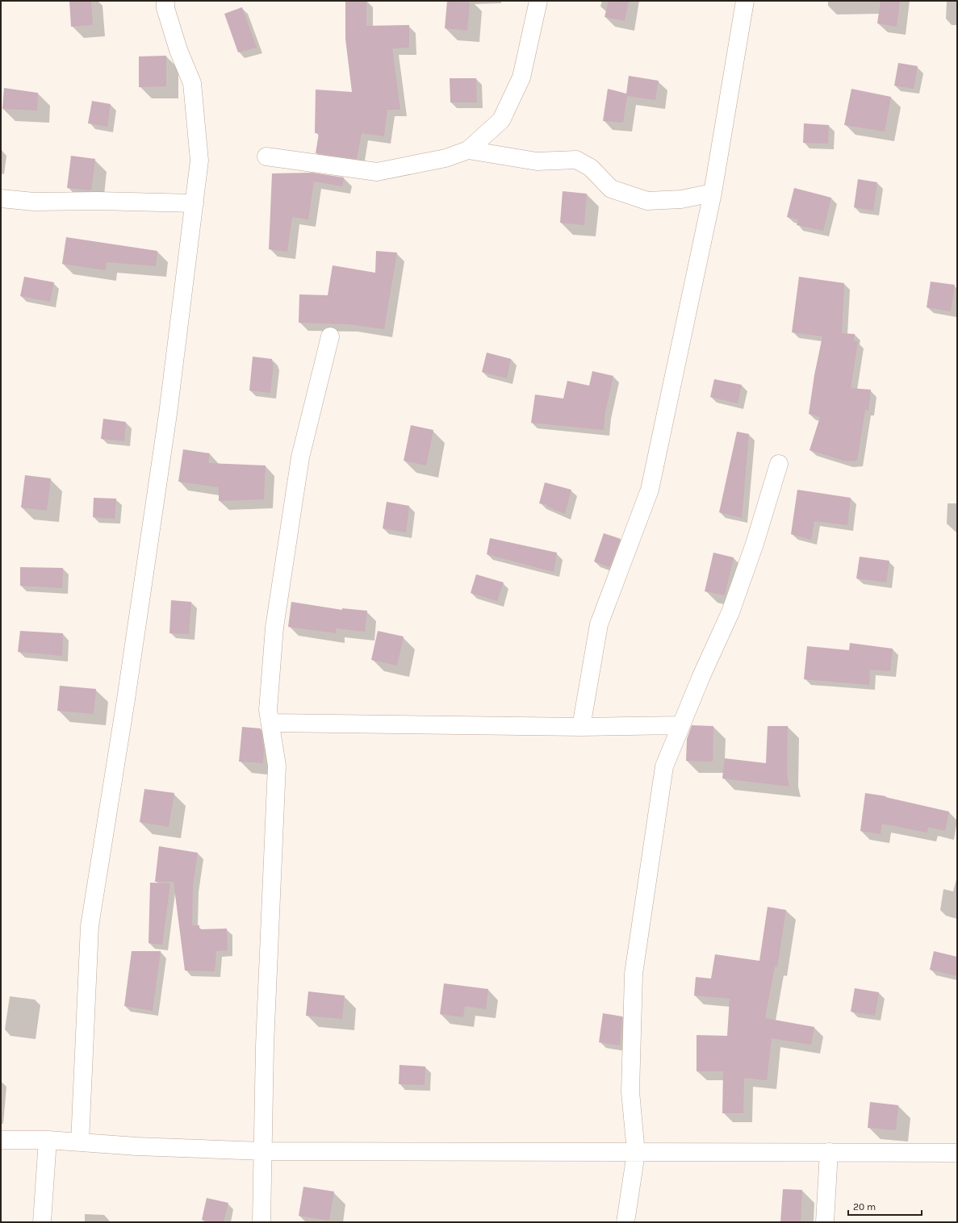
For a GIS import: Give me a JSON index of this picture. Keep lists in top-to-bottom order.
{
  "scale_bar": "20 m"
}
